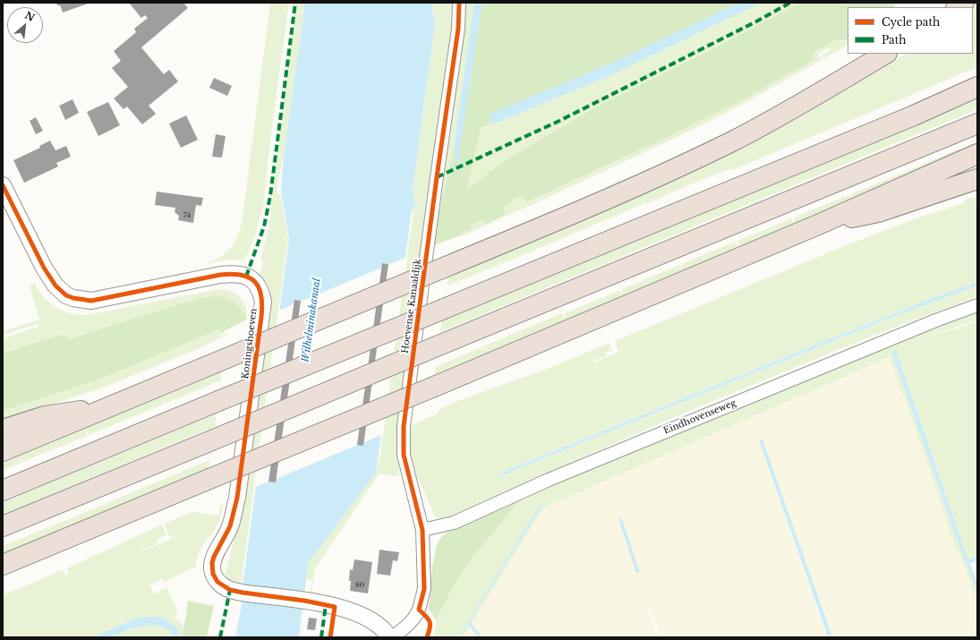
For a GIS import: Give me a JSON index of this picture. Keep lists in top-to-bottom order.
{
  "streets": {
    "street": ["Hoevense Kanaaldijk", "Koningshoeven", "Eindhovenseweg"]
  },
  "crossings": [
    ["Hoevense Kanaaldijk", "Eindhovenseweg"]
  ],
  "water": ["Wilhelminakanaal"],
  "house_numbers": ["74", "80"],
  "legend": ["Cycle path", "Path"],
  "north": "top right"
}
